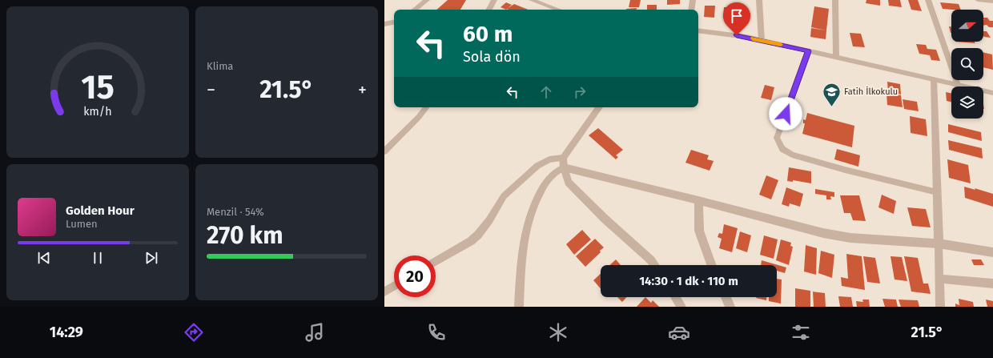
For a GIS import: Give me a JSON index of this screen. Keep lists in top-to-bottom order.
{
  "places": {
    "school or university": ["Fatih İlkokulu"]
  },
  "north": "right",
  "page": {
    "tile": [
      "Klima",
      ["Menzil · 54%", "270 km"]
    ],
    "turn": ["60 m", "Sola dön"],
    "heat": ["−", "21.5°", "+"],
    "song": ["Golden Hour", "Lumen"],
    "limit": "20",
    "trip": "14:30 · 1 dk · 110 m",
    "tabs": ["14:29", "21.5°"],
    "gauge": ["15", "km/h"]
  }
}
